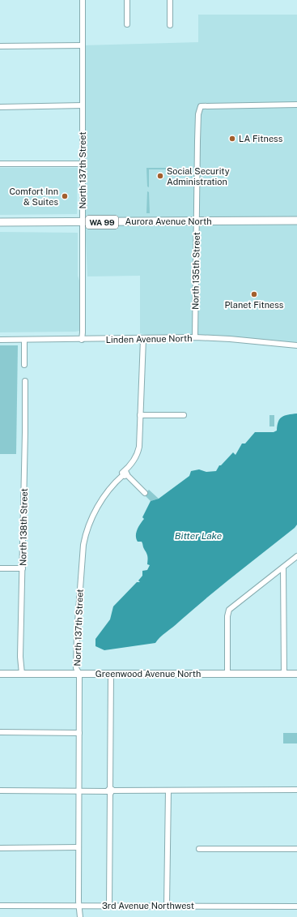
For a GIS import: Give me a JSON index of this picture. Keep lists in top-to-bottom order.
{
  "streets": {
    "highway": ["Aurora Avenue North", "WA 99"],
    "main road": ["Greenwood Avenue North"],
    "street": [
      "North 137th Street",
      "North 135th Street",
      "Linden Avenue North",
      "North 138th Street",
      "3rd Avenue Northwest"
    ]
  },
  "crossings": [
    ["North 137th Street", "Aurora Avenue North"],
    ["North 137th Street", "Linden Avenue North"],
    ["North 137th Street", "Greenwood Avenue North"],
    ["North 137th Street", "3rd Avenue Northwest"],
    ["Aurora Avenue North", "North 135th Street"],
    ["North 135th Street", "Linden Avenue North"],
    ["North 138th Street", "Greenwood Avenue North"]
  ],
  "water": ["Bitter Lake"],
  "places": [
    "LA Fitness",
    "Social Security Administration",
    "Comfort Inn & Suites",
    "Planet Fitness"
  ]
}
